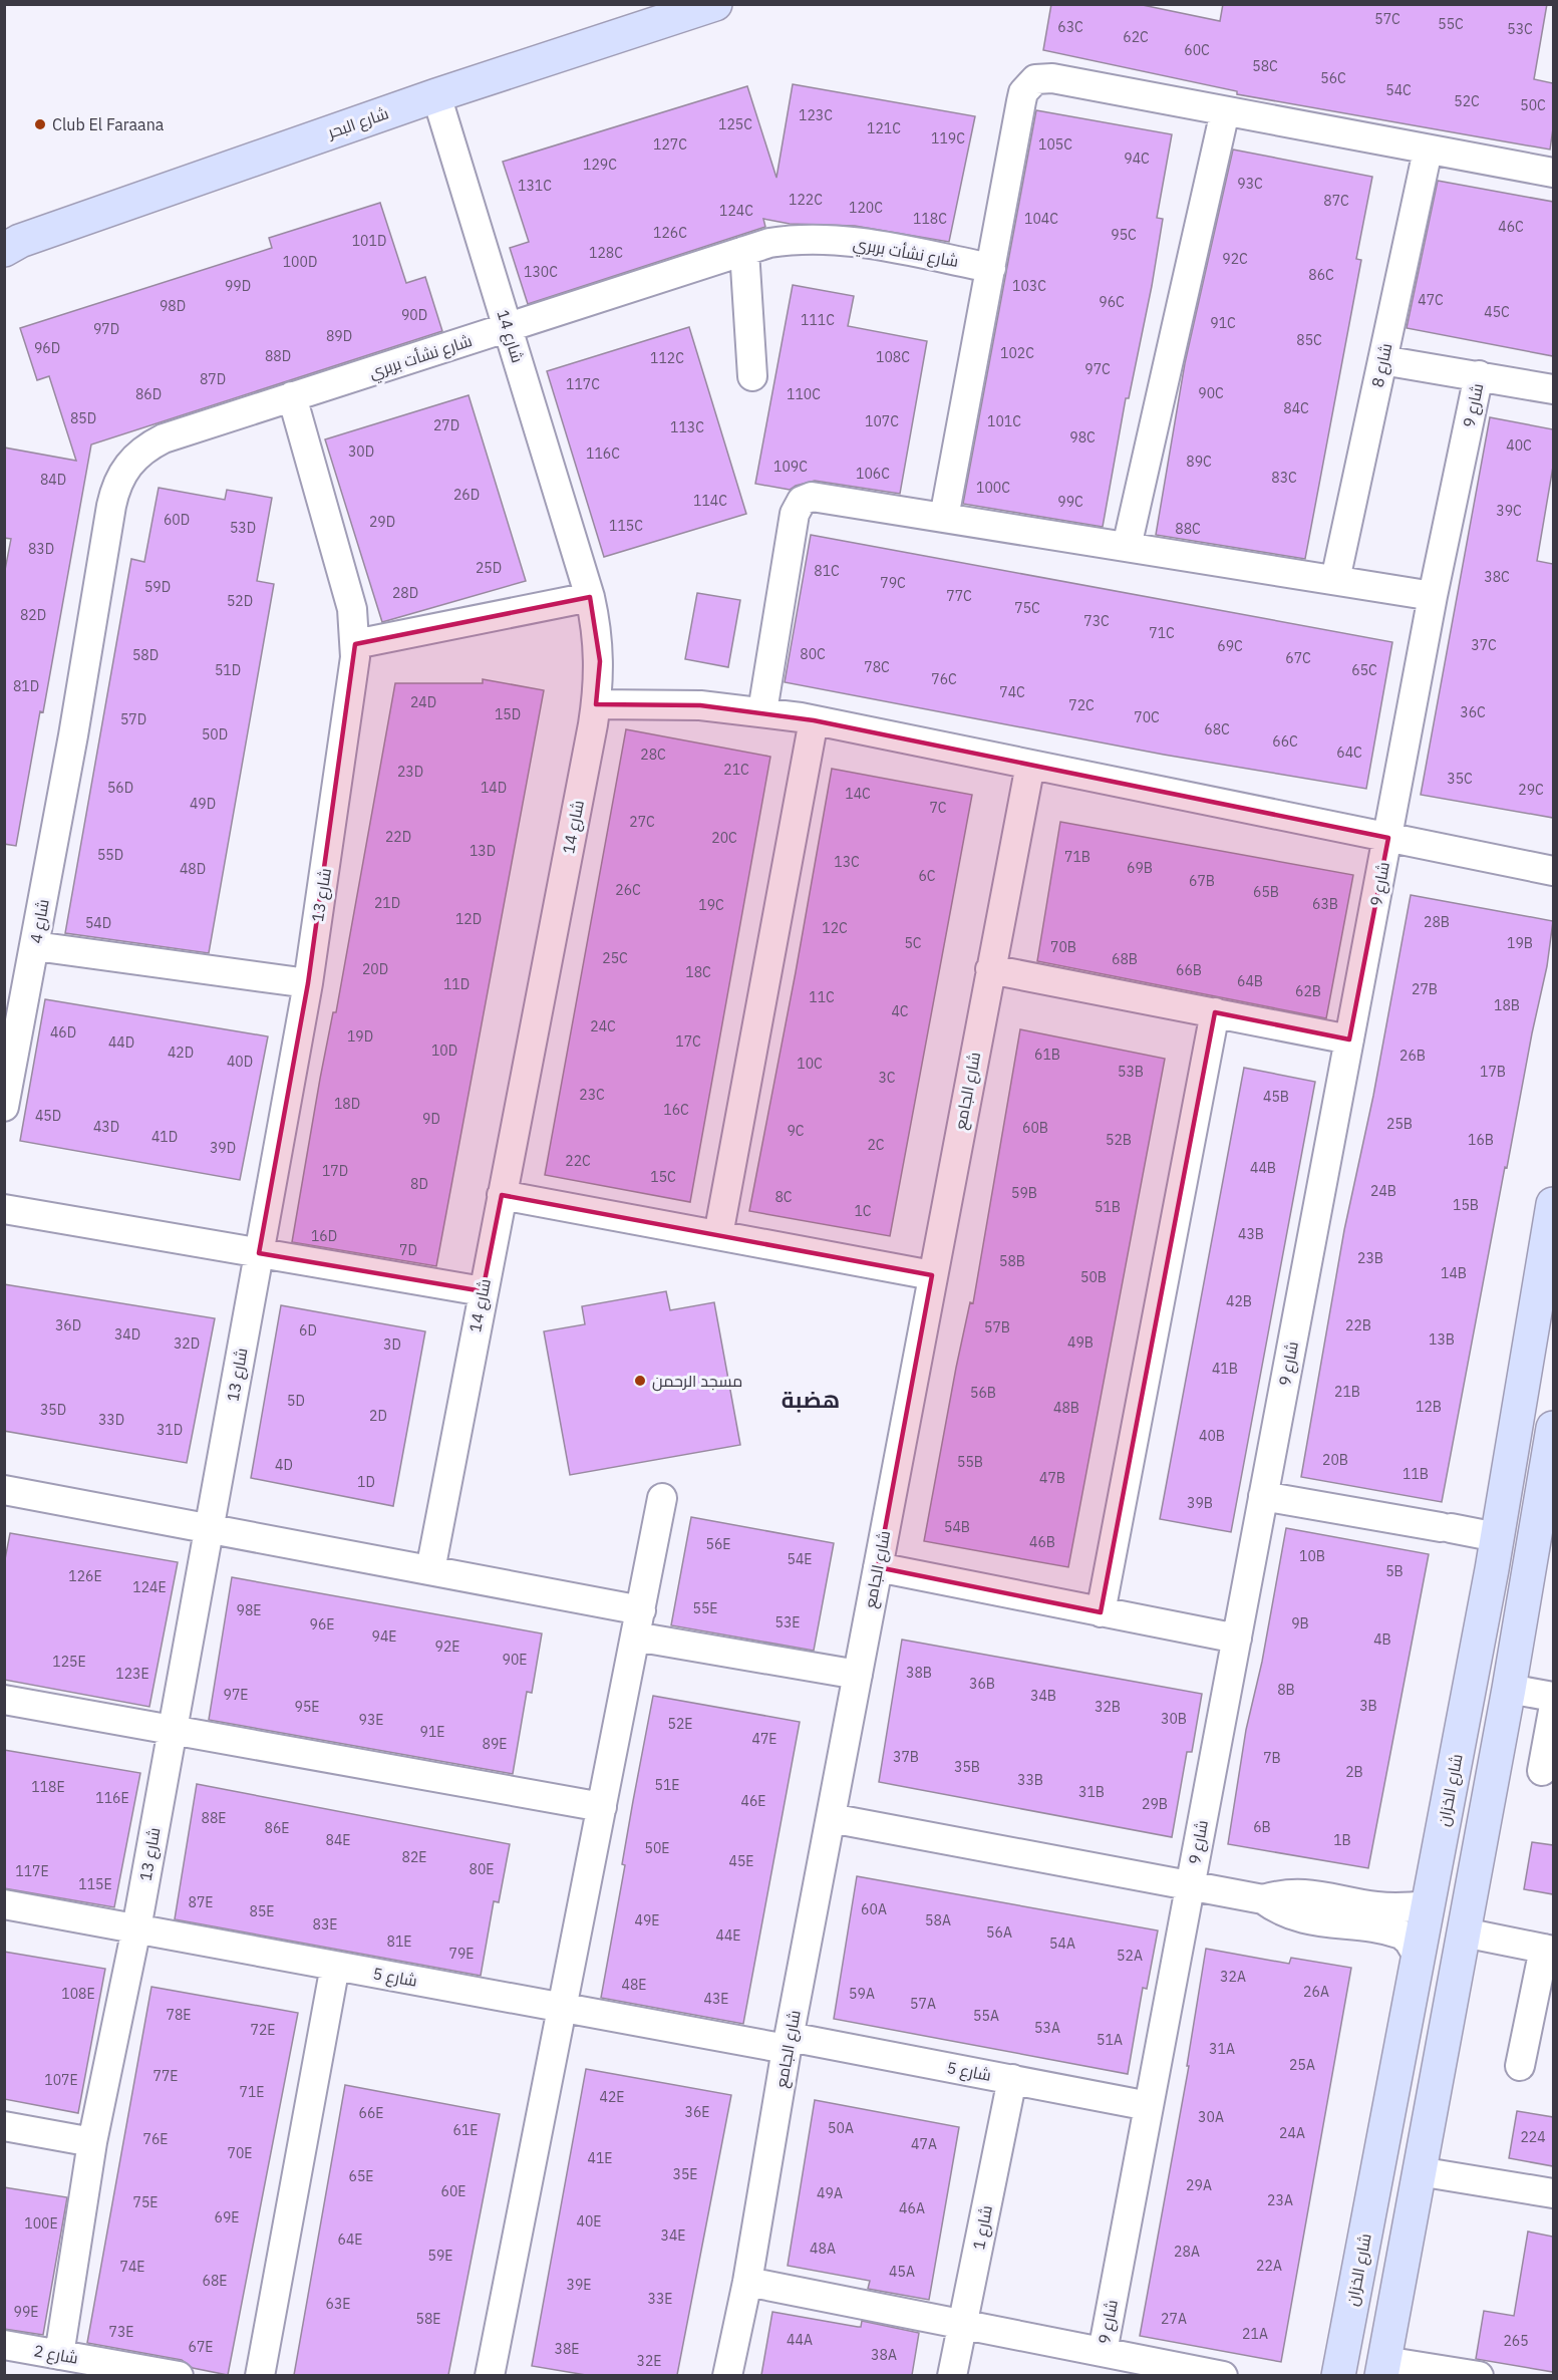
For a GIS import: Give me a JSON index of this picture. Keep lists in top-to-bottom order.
{
  "streets": {
    "main road": ["شارع البحر", "شارع الخزان"],
    "street": [
      "شارع نشأت بربري",
      "شارع 14",
      "شارع 8",
      "شارع 9",
      "شارع 13",
      "شارع 4",
      "شارع الجامع",
      "شارع 5",
      "شارع 1",
      "شارع 2"
    ]
  },
  "crossings": [
    ["شارع البحر", "شارع 14"],
    ["شارع نشأت بربري", "شارع 14"],
    ["شارع نشأت بربري", "شارع 13"],
    ["شارع نشأت بربري", "شارع 4"],
    ["شارع 9", "شارع 5"],
    ["شارع 13", "شارع 5"],
    ["شارع 13", "شارع 2"],
    ["شارع الجامع", "شارع 5"],
    ["شارع 5", "شارع 1"]
  ],
  "districts": ["هضبة"],
  "places": ["Club El Faraana", "مسجد الرحمن"],
  "house_numbers": [
    "57C",
    "55C",
    "63C",
    "53C",
    "62C",
    "60C",
    "58C",
    "56C",
    "54C",
    "52C",
    "50C",
    "123C",
    "125C",
    "121C",
    "119C",
    "127C",
    "105C",
    "94C",
    "129C",
    "93C",
    "131C",
    "122C",
    "87C",
    "120C",
    "124C",
    "118C",
    "104C",
    "46C",
    "126C",
    "95C",
    "101D",
    "128C",
    "92C",
    "100D",
    "130C",
    "86C",
    "99D",
    "103C",
    "47C",
    "96C",
    "98D",
    "45C",
    "90D",
    "111C",
    "91C",
    "97D",
    "89D",
    "85C",
    "96D",
    "102C",
    "88D",
    "108C",
    "112C",
    "97C",
    "87D",
    "117C",
    "90C",
    "86D",
    "110C",
    "84C",
    "85D",
    "107C",
    "101C",
    "27D",
    "113C",
    "98C",
    "40C",
    "30D",
    "116C",
    "89C",
    "109C",
    "106C",
    "83C",
    "84D",
    "100C",
    "26D",
    "114C",
    "99C",
    "39C",
    "60D",
    "29D",
    "115C",
    "53D",
    "88C",
    "83D",
    "25D",
    "81C",
    "38C",
    "79C",
    "59D",
    "28D",
    "77C",
    "52D",
    "75C",
    "82D",
    "73C",
    "71C",
    "37C",
    "69C",
    "80C",
    "58D",
    "67C",
    "78C",
    "51D",
    "65C",
    "76C",
    "81D",
    "74C",
    "24D",
    "72C",
    "36C",
    "15D",
    "70C",
    "57D",
    "68C",
    "50D",
    "66C",
    "64C",
    "28C",
    "21C",
    "23D",
    "35C",
    "56D",
    "14D",
    "29C",
    "14C",
    "49D",
    "7C",
    "27C",
    "22D",
    "20C",
    "13D",
    "55D",
    "71B",
    "13C",
    "69B",
    "48D",
    "6C",
    "67B",
    "26C",
    "65B",
    "21D",
    "63B",
    "19C",
    "12D",
    "28B",
    "54D",
    "12C",
    "5C",
    "19B",
    "70B",
    "25C",
    "68B",
    "20D",
    "66B",
    "18C",
    "64B",
    "11D",
    "27B",
    "62B",
    "11C",
    "18B",
    "4C",
    "24C",
    "46D",
    "19D",
    "17C",
    "44D",
    "10D",
    "42D",
    "61B",
    "26B",
    "40D",
    "10C",
    "53B",
    "17B",
    "3C",
    "23C",
    "45B",
    "18D",
    "16C",
    "45D",
    "9D",
    "25B",
    "43D",
    "60B",
    "9C",
    "41D",
    "52B",
    "16B",
    "2C",
    "39D",
    "22C",
    "44B",
    "17D",
    "15C",
    "8D",
    "24B",
    "59B",
    "8C",
    "15B",
    "51B",
    "1C",
    "43B",
    "16D",
    "7D",
    "23B",
    "58B",
    "14B",
    "50B",
    "42B",
    "36D",
    "22B",
    "57B",
    "6D",
    "34D",
    "13B",
    "49B",
    "32D",
    "3D",
    "41B",
    "21B",
    "56B",
    "5D",
    "12B",
    "48B",
    "35D",
    "2D",
    "33D",
    "31D",
    "40B",
    "20B",
    "55B",
    "4D",
    "11B",
    "47B",
    "1D",
    "39B",
    "54B",
    "46B",
    "56E",
    "10B",
    "54E",
    "5B",
    "126E",
    "124E",
    "55E",
    "98E",
    "53E",
    "9B",
    "96E",
    "94E",
    "4B",
    "92E",
    "90E",
    "125E",
    "38B",
    "123E",
    "36B",
    "8B",
    "97E",
    "34B",
    "3B",
    "95E",
    "32B",
    "30B",
    "93E",
    "52E",
    "91E",
    "47E",
    "89E",
    "37B",
    "7B",
    "35B",
    "2B",
    "33B",
    "51E",
    "118E",
    "31B",
    "116E",
    "46E",
    "29B",
    "88E",
    "6B",
    "86E",
    "84E",
    "1B",
    "50E",
    "82E",
    "45E",
    "80E",
    "117E",
    "115E",
    "87E",
    "60A",
    "85E",
    "49E",
    "58A",
    "83E",
    "56A",
    "44E",
    "81E",
    "54A",
    "79E",
    "52A",
    "32A",
    "48E",
    "26A",
    "108E",
    "59A",
    "43E",
    "57A",
    "78E",
    "55A",
    "53A",
    "72E",
    "51A",
    "31A",
    "25A",
    "77E",
    "107E",
    "71E",
    "42E",
    "36E",
    "66E",
    "30A",
    "50A",
    "61E",
    "24A",
    "224",
    "76E",
    "47A",
    "70E",
    "41E",
    "35E",
    "65E",
    "29A",
    "60E",
    "49A",
    "23A",
    "75E",
    "46A",
    "69E",
    "40E",
    "100E",
    "34E",
    "64E",
    "48A",
    "28A",
    "59E",
    "22A",
    "74E",
    "45A",
    "68E",
    "39E",
    "33E",
    "63E",
    "99E",
    "58E",
    "27A",
    "73E",
    "21A",
    "44A",
    "265",
    "67E",
    "38E",
    "38A",
    "32E"
  ]
}
